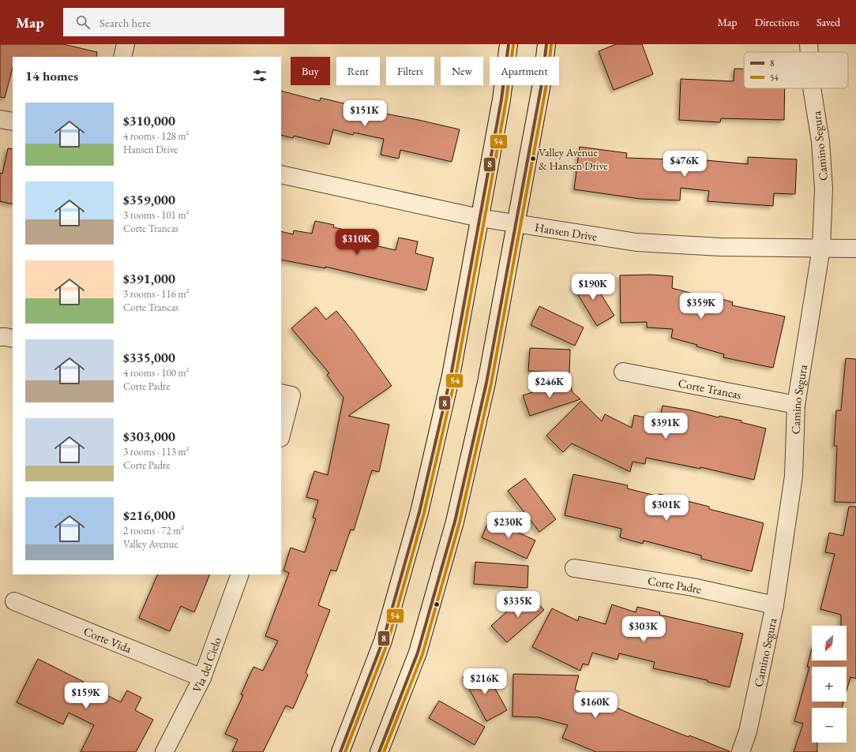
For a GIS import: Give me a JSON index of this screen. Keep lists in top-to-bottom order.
{
  "streets": {
    "street": [
      "Camino Segura",
      "Hansen Drive",
      "Corte Trancas",
      "Corte Padre",
      "Corte Vida",
      "Via del Cielo"
    ]
  },
  "crossings": [
    ["Camino Segura", "Hansen Drive"],
    ["Camino Segura", "Corte Trancas"],
    ["Camino Segura", "Corte Padre"],
    ["Corte Vida", "Via del Cielo"]
  ],
  "places": ["Valley Avenue & Hansen Drive"],
  "lines": ["transit line 8", "transit line 54"],
  "legend": ["8", "54"],
  "north": "bottom left",
  "page": {
    "header": "Map",
    "search": "Search here",
    "nav": ["Map", "Directions", "Saved"],
    "chip": [
      "Buy",
      "Rent",
      "Filters",
      "New",
      "Apartment"
    ],
    "heading": "14 homes",
    "list": [
      {
        "name": "$310,000",
        "note": "4 rooms · 128 m² · Hansen Drive"
      },
      {
        "name": "$359,000",
        "note": "3 rooms · 101 m² · Corte Trancas"
      },
      {
        "name": "$391,000",
        "note": "3 rooms · 116 m² · Corte Trancas"
      },
      {
        "name": "$335,000",
        "note": "4 rooms · 100 m² · Corte Padre"
      },
      {
        "name": "$303,000",
        "note": "3 rooms · 113 m² · Corte Padre"
      },
      {
        "name": "$216,000",
        "note": "2 rooms · 72 m² · Valley Avenue"
      }
    ],
    "price": [
      "$151K",
      "$476K",
      "$310K",
      "$190K",
      "$359K",
      "$246K",
      "$391K",
      "$301K",
      "$230K",
      "$335K",
      "$303K",
      "$216K",
      "$159K",
      "$160K"
    ],
    "map_buttons": ["+", "−"]
  }
}
